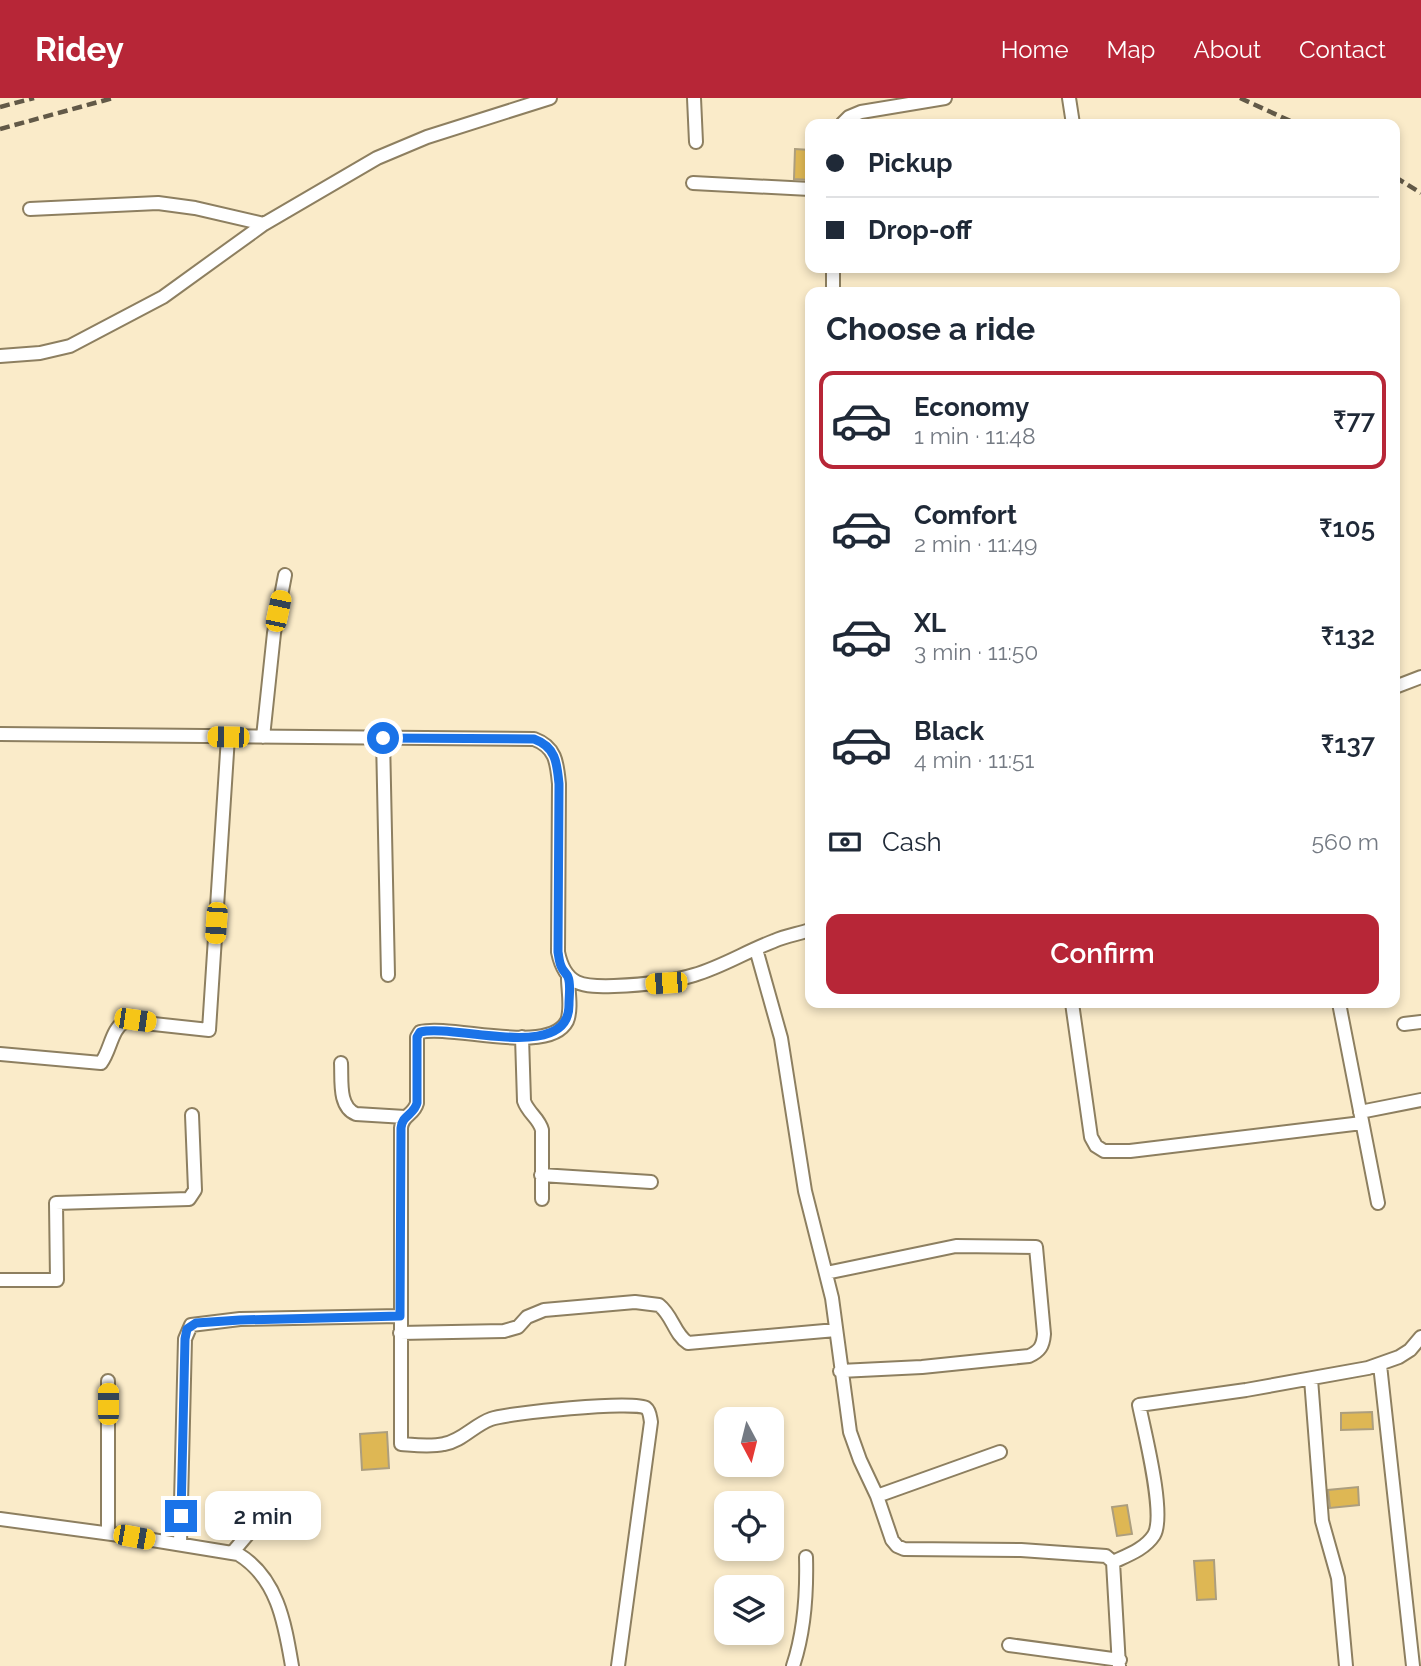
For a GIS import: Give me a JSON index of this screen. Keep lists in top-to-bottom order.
{
  "north": "bottom",
  "page": {
    "header": "Ridey",
    "nav": [
      "Home",
      "Map",
      "About",
      "Contact"
    ],
    "banner": ["Pickup", "Drop-off"],
    "heading": "Choose a ride",
    "list": [
      {
        "name": "Economy",
        "note": "1 min · 11:48",
        "value": "₹77"
      },
      {
        "name": "Comfort",
        "note": "2 min · 11:49",
        "value": "₹105"
      },
      {
        "name": "XL",
        "note": "3 min · 11:50",
        "value": "₹132"
      },
      {
        "name": "Black",
        "note": "4 min · 11:51",
        "value": "₹137"
      }
    ],
    "pay": ["Cash", "560 m"],
    "buttons": "Confirm",
    "bubble": "2 min"
  }
}
